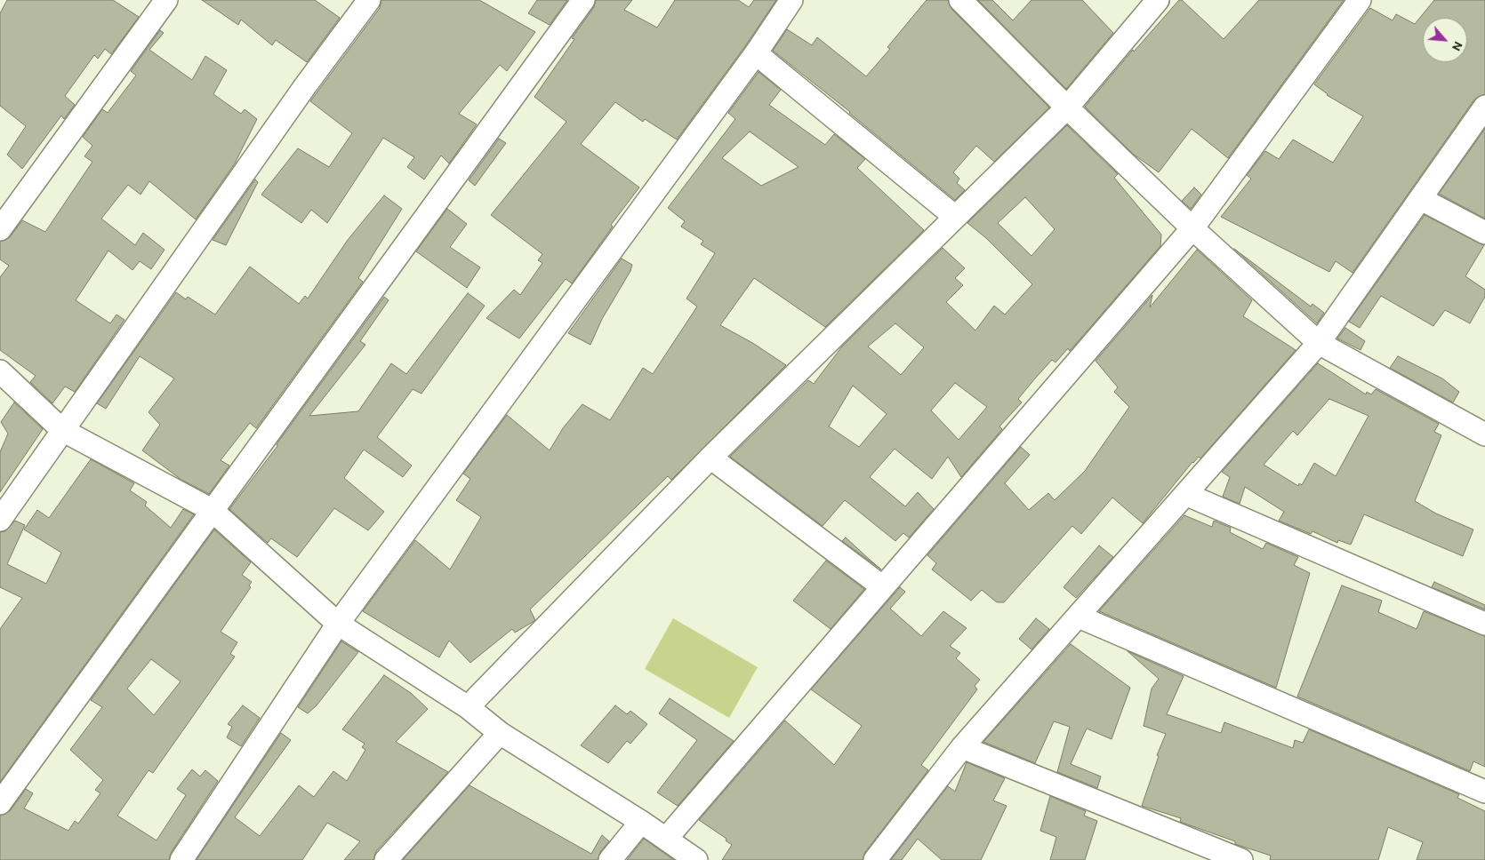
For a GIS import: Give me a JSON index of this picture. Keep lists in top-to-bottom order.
{
  "north": "bottom right"
}
